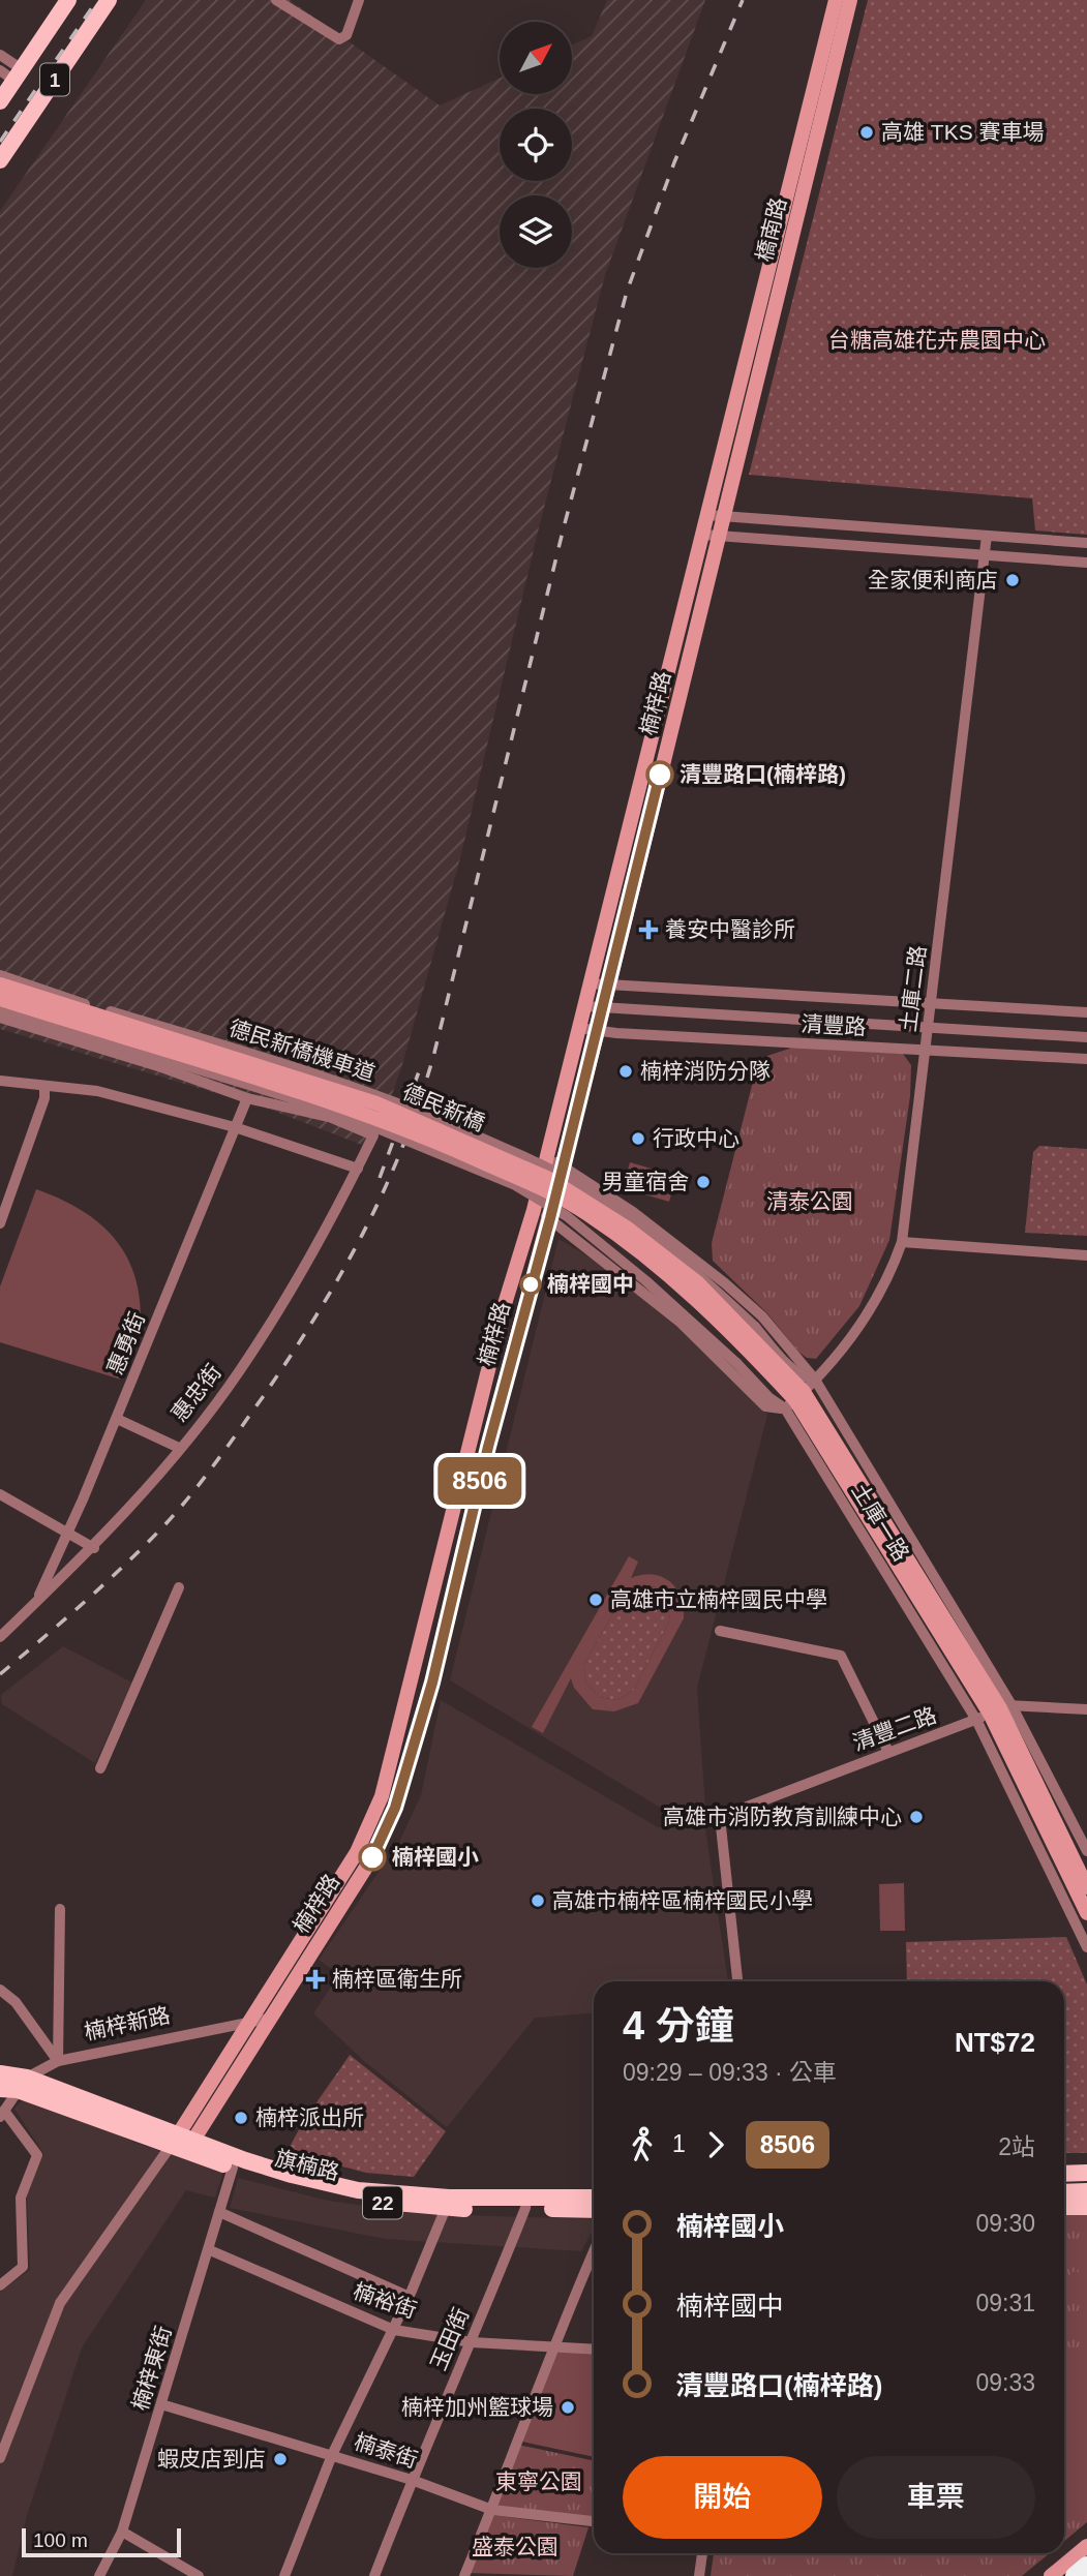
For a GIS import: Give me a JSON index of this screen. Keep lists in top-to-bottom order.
{
  "streets": {
    "main road": ["1", "旗楠路", "22"],
    "street": [
      "橋南路",
      "楠梓路",
      "土庫二路",
      "清豐路",
      "德民新橋機車道",
      "德民新橋",
      "惠勇街",
      "惠忠街",
      "土庫一路",
      "清豐二路",
      "楠梓新路",
      "楠裕街",
      "玉田街",
      "楠梓東街",
      "楠泰街"
    ]
  },
  "crossings": [
    ["橋南路", "楠梓路"],
    ["楠梓路", "清豐路"],
    ["楠梓路", "土庫一路"],
    ["楠梓路", "楠梓新路"],
    ["楠梓路", "旗楠路"],
    ["土庫二路", "清豐路"],
    ["土庫二路", "德民新橋機車道"],
    ["土庫二路", "德民新橋"],
    ["土庫二路", "土庫一路"],
    ["德民新橋機車道", "土庫一路"],
    ["德民新橋", "土庫一路"],
    ["惠勇街", "惠忠街"],
    ["土庫一路", "清豐二路"],
    ["楠梓新路", "旗楠路"],
    ["楠梓新路", "22"],
    ["旗楠路", "22"],
    ["旗楠路", "玉田街"],
    ["旗楠路", "楠梓東街"],
    ["楠裕街", "玉田街"],
    ["楠裕街", "楠梓東街"],
    ["玉田街", "楠泰街"],
    ["楠梓東街", "楠泰街"]
  ],
  "parks": [
    "台糖高雄花卉農園中心",
    "清泰公園",
    "東寧公園",
    "盛泰公園"
  ],
  "places": {
    "other": [
      "高雄 TKS 賽車場",
      "全家便利商店",
      "清豐路口(楠梓路)",
      "楠梓消防分隊",
      "行政中心",
      "男童宿舍",
      "楠梓國中",
      "高雄市立楠梓國民中學",
      "高雄市消防教育訓練中心",
      "楠梓國小",
      "高雄市楠梓區楠梓國民小學",
      "楠梓派出所",
      "楠梓加州籃球場",
      "蝦皮店到店"
    ],
    "health": ["養安中醫診所", "楠梓區衛生所"]
  },
  "lines": ["bus line 8506"],
  "scale_bar": "100 m",
  "north": "top right",
  "page": {
    "on_map": "8506",
    "heading": ["4 分鐘", "09:29 – 09:33 · 公車", "NT$72"],
    "legs": ["1", "8506", "2站"],
    "list": [
      {
        "name": "楠梓國小",
        "value": "09:30"
      },
      {
        "name": "楠梓國中",
        "value": "09:31"
      },
      {
        "name": "清豐路口(楠梓路)",
        "value": "09:33"
      }
    ],
    "buttons": ["開始", "車票"],
    "scale": "100 m"
  }
}
